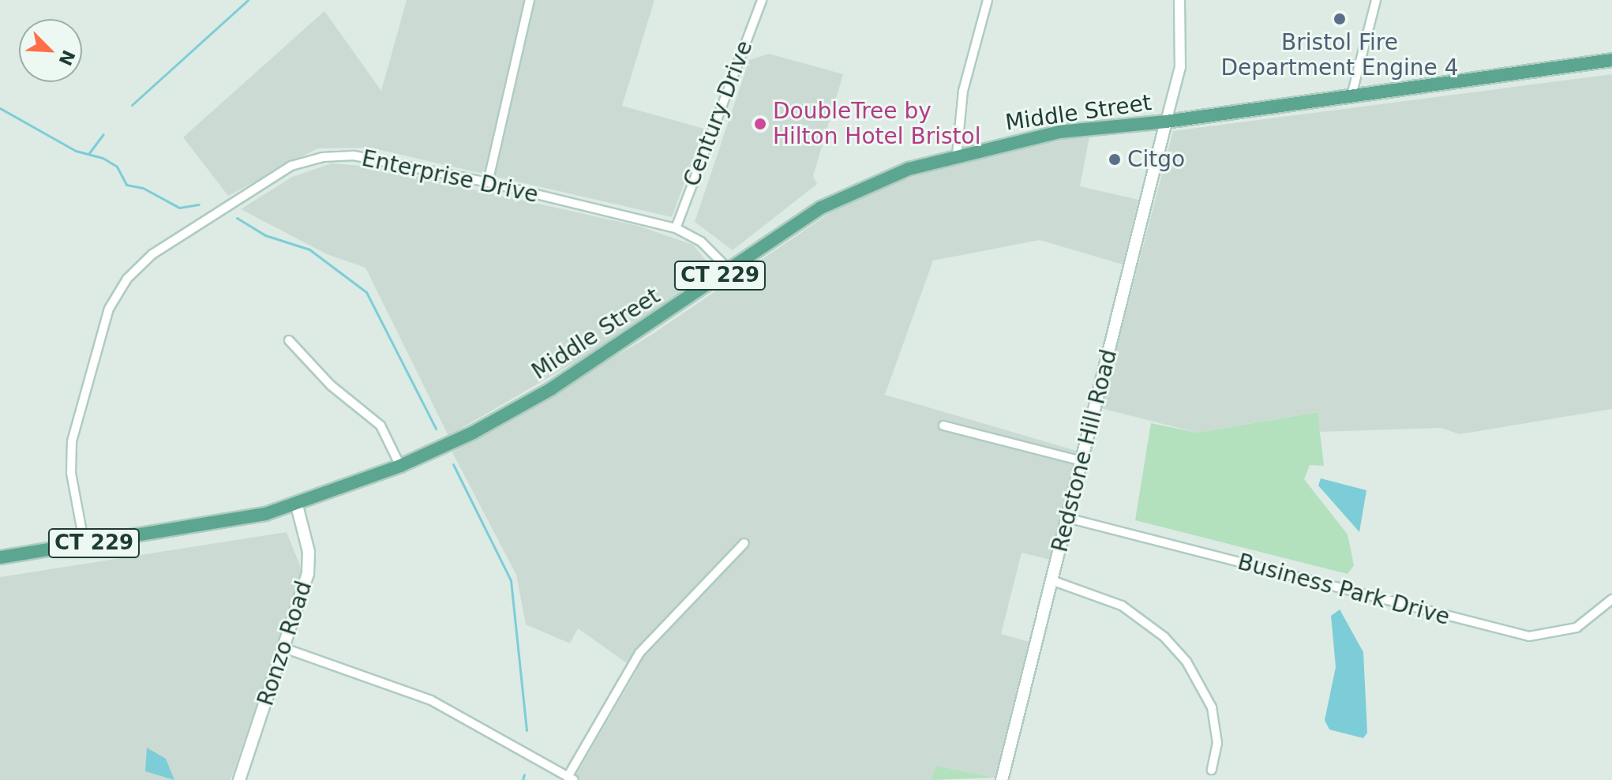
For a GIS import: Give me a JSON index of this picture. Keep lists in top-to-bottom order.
{
  "streets": {
    "main road": [
      "Middle Street",
      "CT 229",
      "Redstone Hill Road",
      "Ronzo Road"
    ],
    "street": ["Century Drive", "Enterprise Drive", "Business Park Drive"]
  },
  "crossings": [
    ["Middle Street", "Enterprise Drive"],
    ["Middle Street", "Redstone Hill Road"],
    ["Middle Street", "Ronzo Road"],
    ["Century Drive", "Enterprise Drive"],
    ["Redstone Hill Road", "Business Park Drive"]
  ],
  "places": ["Bristol Fire Department Engine 4", "DoubleTree by Hilton Hotel Bristol", "Citgo"],
  "north": "bottom right"
}
